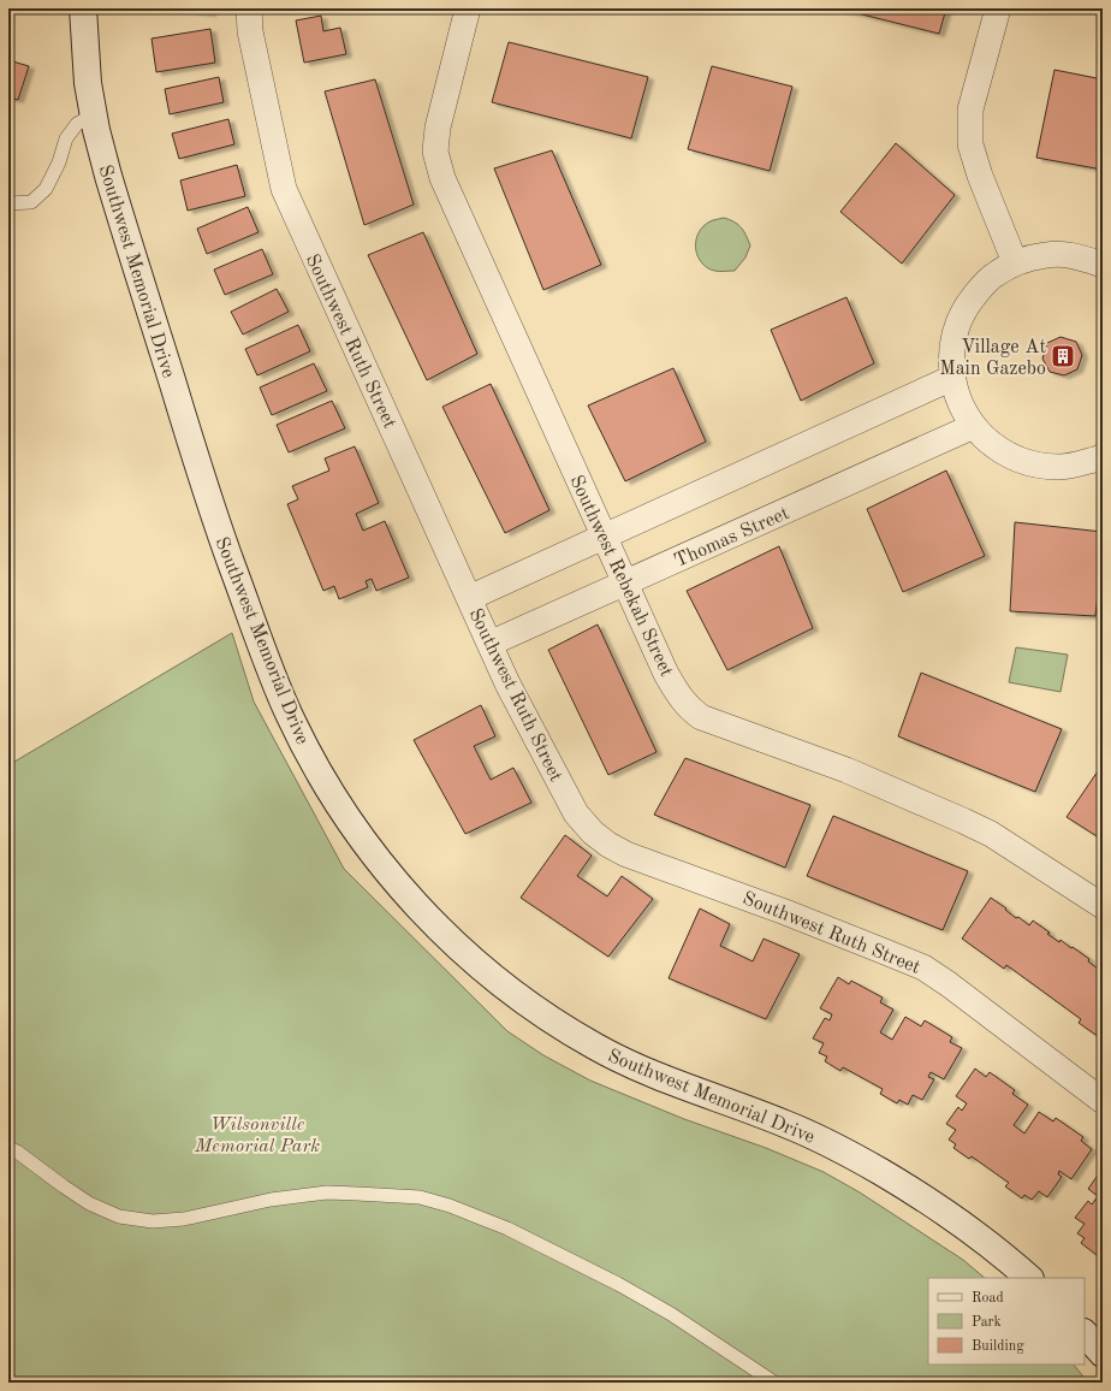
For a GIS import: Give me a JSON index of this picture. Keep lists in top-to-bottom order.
{
  "streets": {
    "street": [
      "Southwest Memorial Drive",
      "Southwest Ruth Street",
      "Thomas Street",
      "Southwest Rebekah Street"
    ]
  },
  "crossings": [
    ["Southwest Ruth Street", "Thomas Street"],
    ["Thomas Street", "Southwest Rebekah Street"]
  ],
  "parks": ["Wilsonville Memorial Park"],
  "places": {
    "building": ["Village At Main Gazebo"]
  },
  "legend": ["Road", "Park", "Building"]
}
